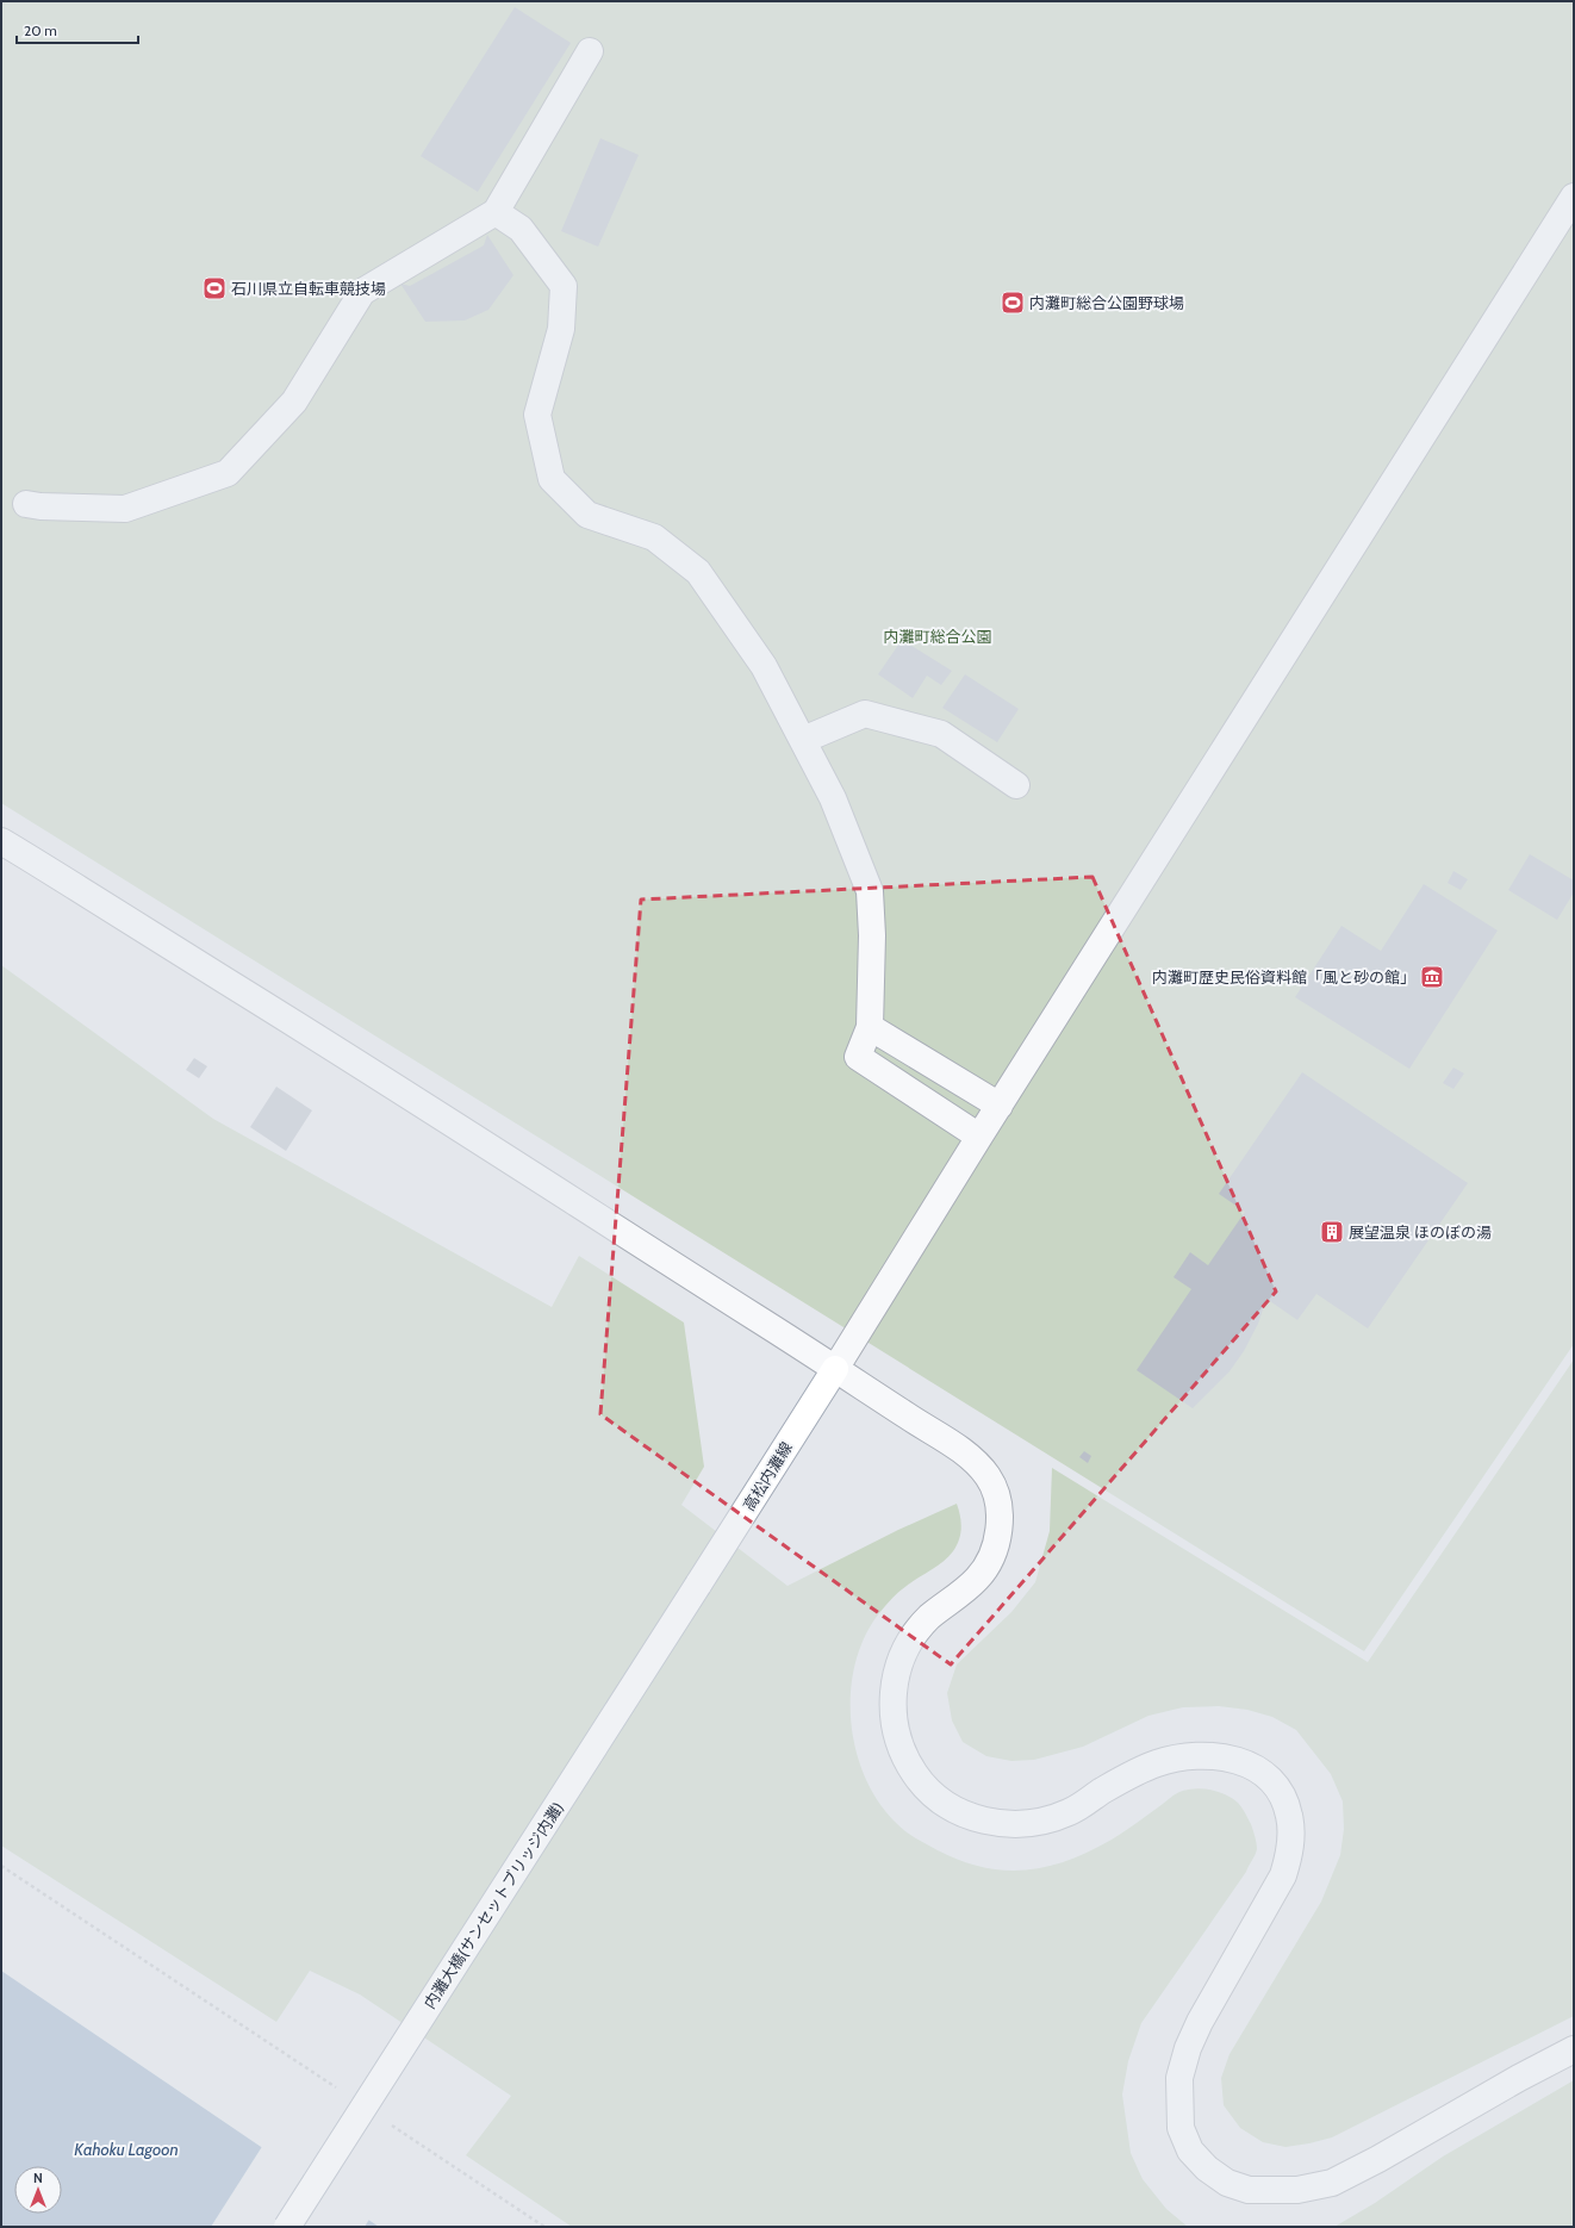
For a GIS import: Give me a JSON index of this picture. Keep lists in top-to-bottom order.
{
  "streets": {
    "main road": ["高松内灘線", "内灘大橋(サンセットブリッジ内灘)"]
  },
  "crossings": [
    ["高松内灘線", "内灘大橋(サンセットブリッジ内灘)"]
  ],
  "water": ["Kahoku Lagoon"],
  "parks": ["内灘町総合公園"],
  "places": {
    "sports": ["石川県立自転車競技場", "内灘町総合公園野球場"],
    "museum": ["内灘町歴史民俗資料館「風と砂の館」"],
    "building": ["展望温泉 ほのぼの湯"]
  },
  "scale_bar": "20 m",
  "north": "top"
}
